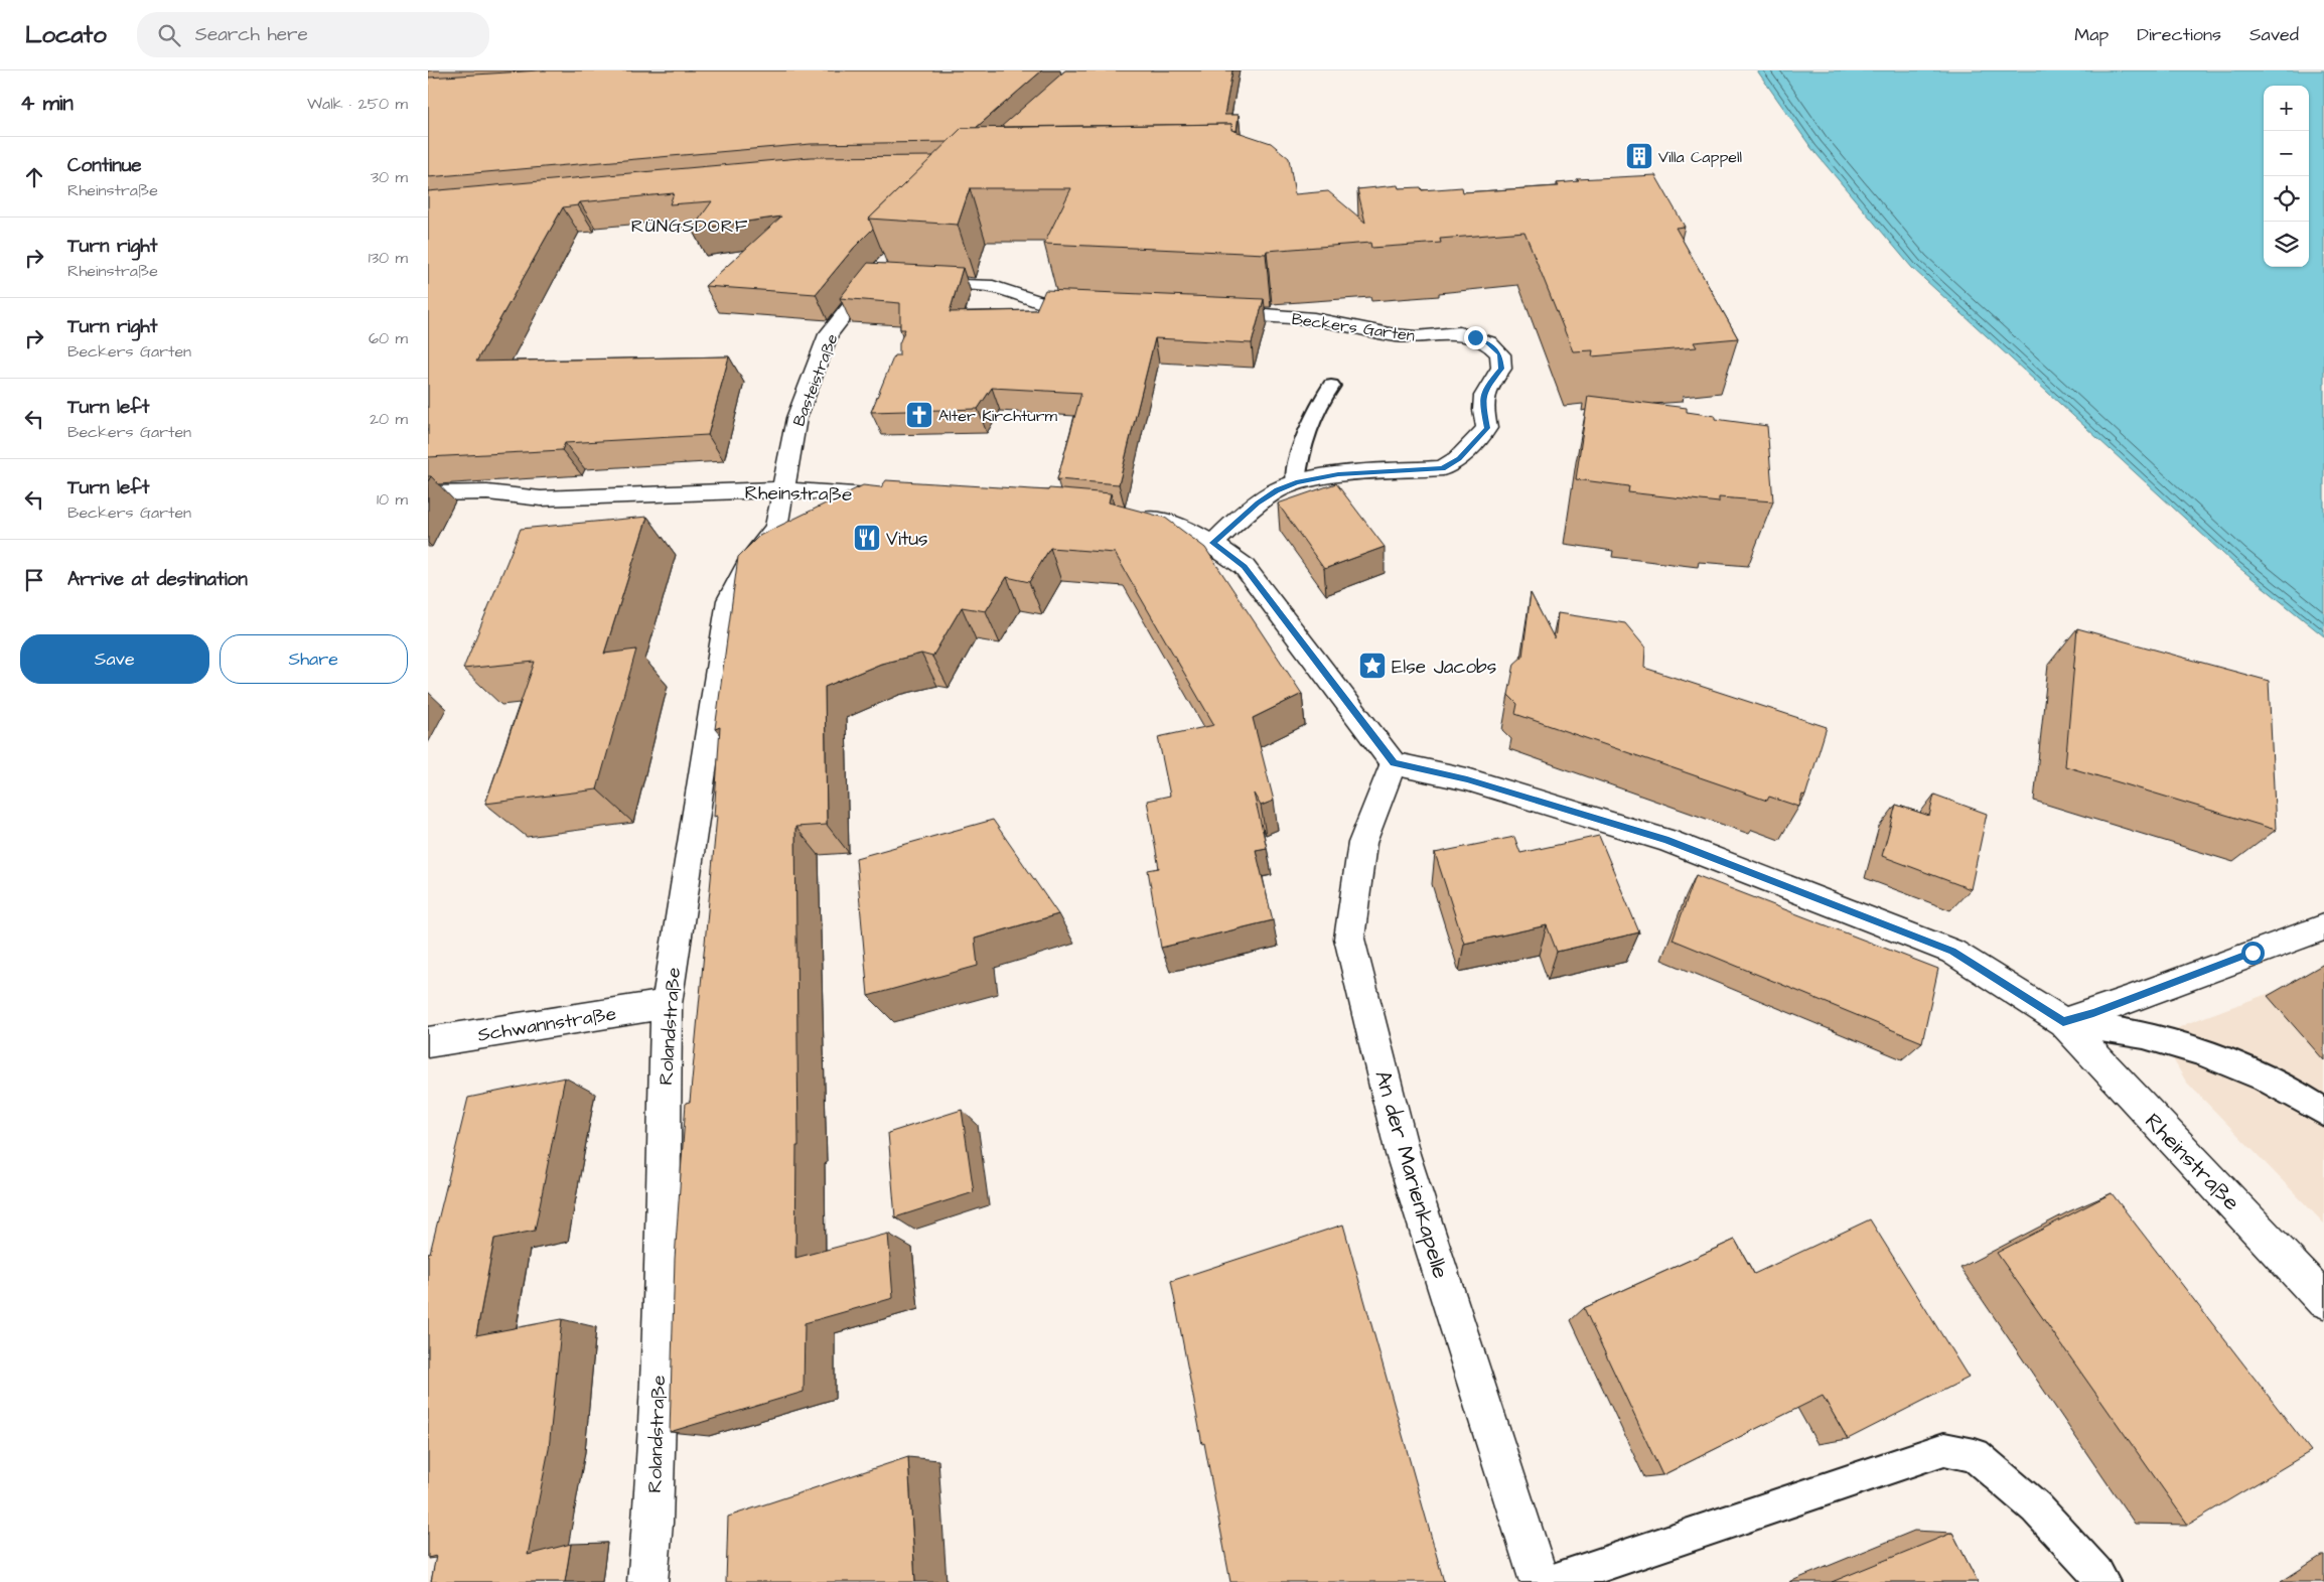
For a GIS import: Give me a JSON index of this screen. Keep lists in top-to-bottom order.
{
  "streets": {
    "street": [
      "Beckers Garten",
      "Basteistraße",
      "Rheinstraße",
      "Schwannstraße",
      "Rolandstraße",
      "An der Marienkapelle"
    ]
  },
  "crossings": [
    ["Basteistraße", "Rheinstraße"],
    ["Basteistraße", "Rolandstraße"],
    ["Rheinstraße", "Rolandstraße"],
    ["Rheinstraße", "An der Marienkapelle"],
    ["Schwannstraße", "Rolandstraße"]
  ],
  "districts": ["RÜNGSDORF"],
  "places": {
    "building": ["Villa Cappell"],
    "church": ["Alter Kirchturm"],
    "restaurant": ["Vitus"],
    "place": ["Else Jacobs"]
  },
  "page": {
    "header": "Locato",
    "search": "Search here",
    "nav": ["Map", "Directions", "Saved"],
    "heading": ["4 min", "Walk · 250 m"],
    "map_buttons": ["+", "−"],
    "list": [
      ["Continue", "Rheinstraße", "30 m"],
      ["Turn right", "Rheinstraße", "130 m"],
      ["Turn right", "Beckers Garten", "60 m"],
      ["Turn left", "Beckers Garten", "20 m"],
      ["Turn left", "Beckers Garten", "10 m"],
      "Arrive at destination"
    ],
    "buttons": ["Save", "Share"]
  }
}
